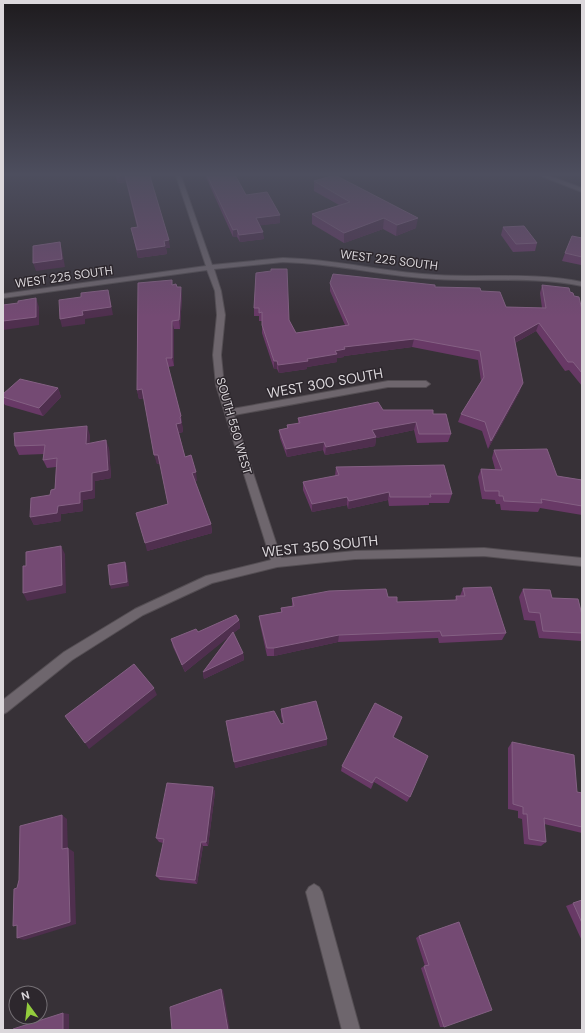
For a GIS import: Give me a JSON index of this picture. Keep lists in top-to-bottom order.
{
  "streets": {
    "street": [
      "WEST 225 SOUTH",
      "WEST 300 SOUTH",
      "SOUTH 550 WEST",
      "WEST 350 SOUTH"
    ]
  },
  "crossings": [
    ["WEST 225 SOUTH", "SOUTH 550 WEST"],
    ["WEST 300 SOUTH", "SOUTH 550 WEST"],
    ["SOUTH 550 WEST", "WEST 350 SOUTH"]
  ],
  "north": "top"
}
